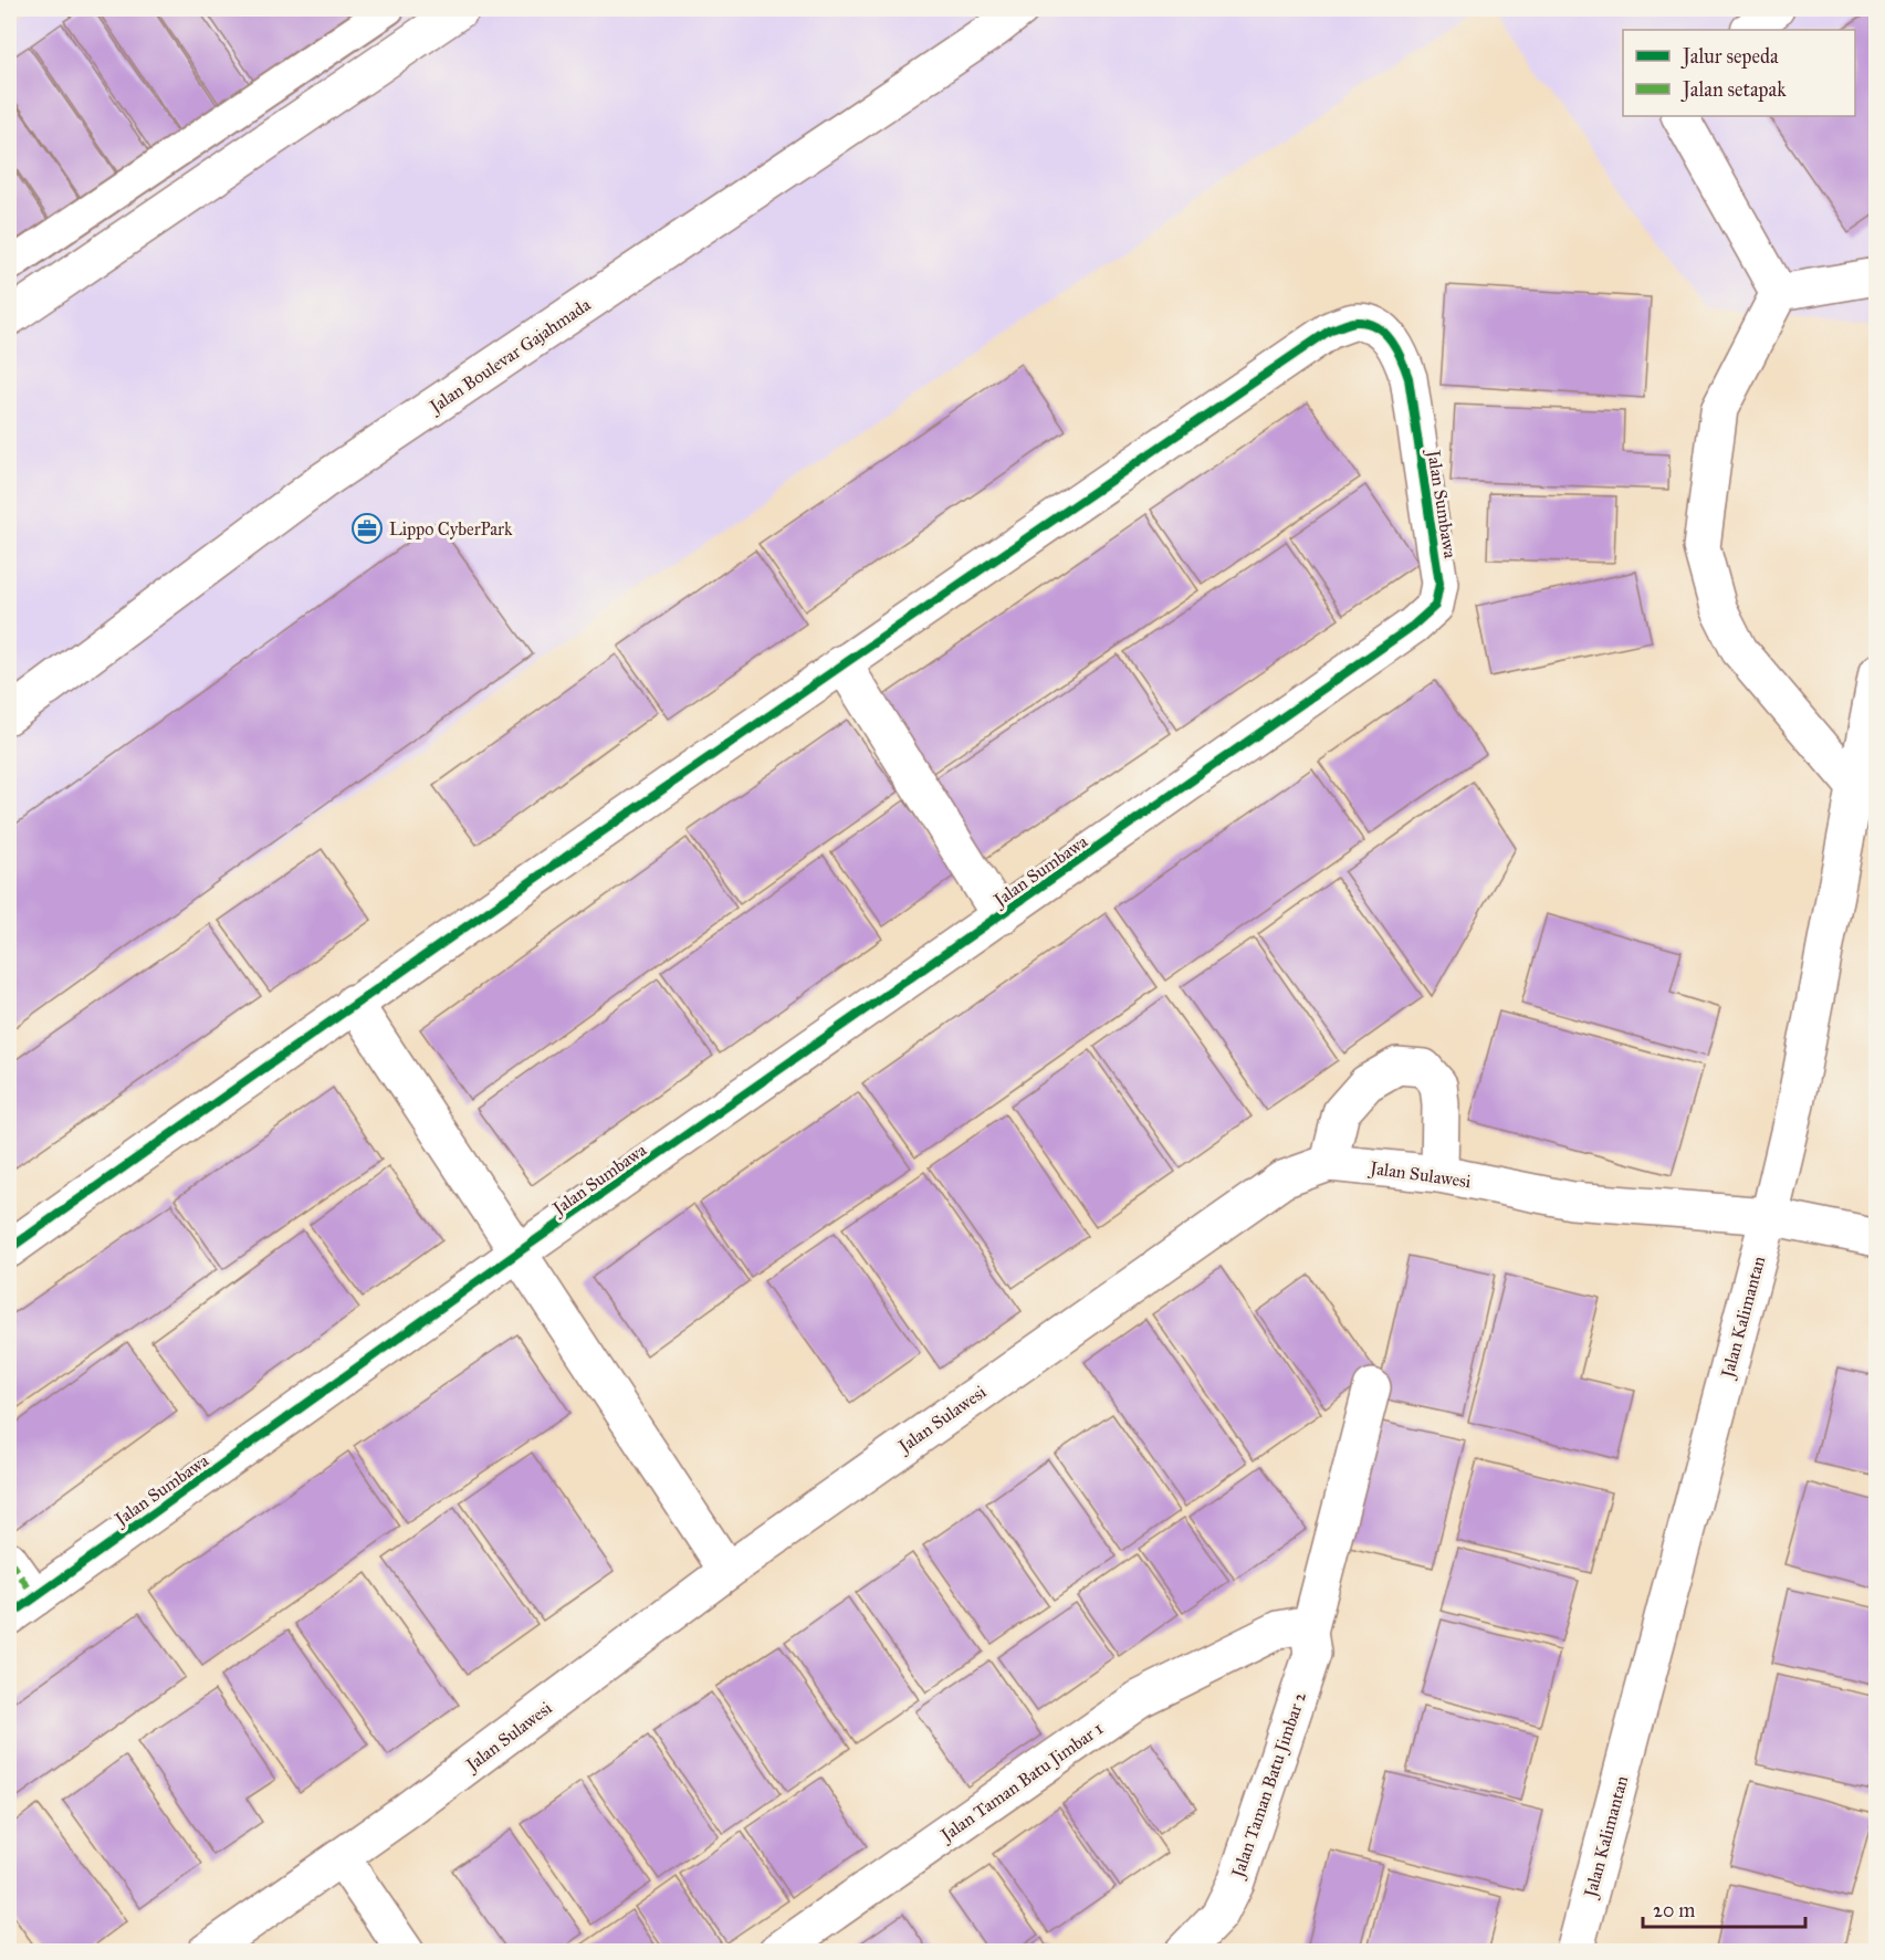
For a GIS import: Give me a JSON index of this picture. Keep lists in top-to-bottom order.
{
  "streets": {
    "street": [
      "Jalan Boulevar Gajahmada",
      "Jalan Sumbawa",
      "Jalan Sulawesi",
      "Jalan Kalimantan",
      "Jalan Taman Batu Jimbar 1",
      "Jalan Taman Batu Jimbar 2"
    ]
  },
  "crossings": [
    ["Jalan Sulawesi", "Jalan Kalimantan"],
    ["Jalan Taman Batu Jimbar 1", "Jalan Taman Batu Jimbar 2"]
  ],
  "places": {
    "office": ["Lippo CyberPark"]
  },
  "legend": ["Jalur sepeda", "Jalan setapak"],
  "scale_bar": "20 m"
}
